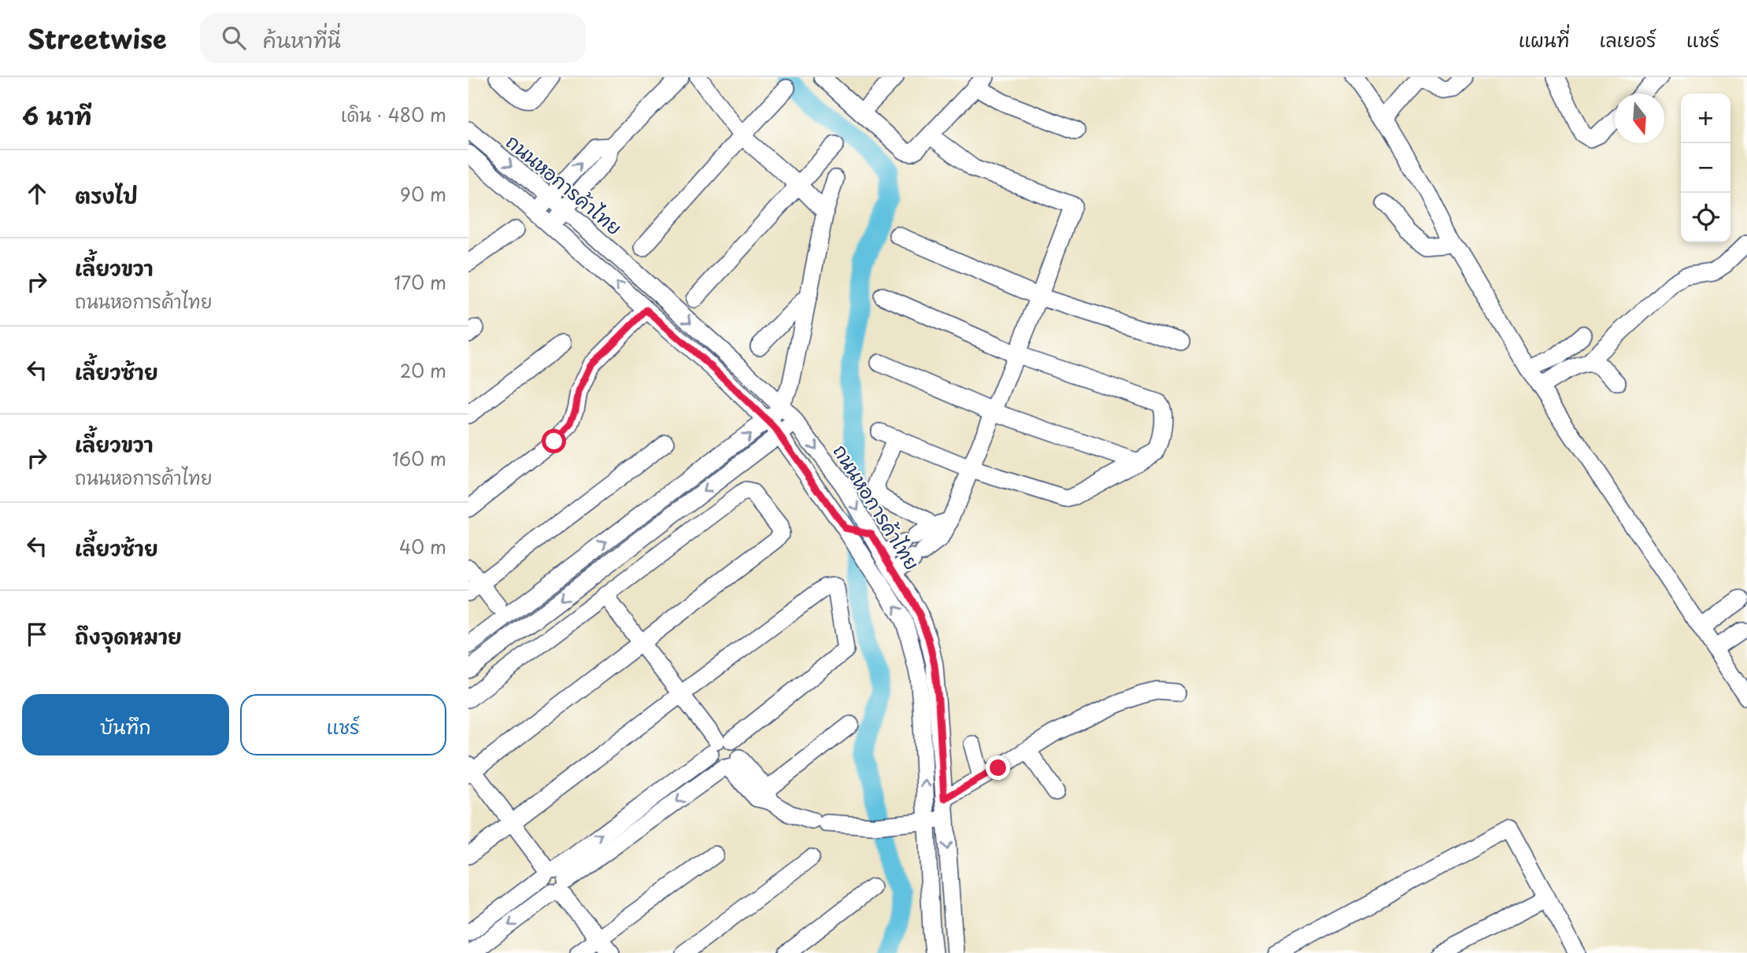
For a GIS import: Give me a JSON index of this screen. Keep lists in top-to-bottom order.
{
  "streets": {
    "street": ["ถนนหอการค้าไทย"]
  },
  "north": "bottom",
  "page": {
    "header": "Streetwise",
    "search": "ค้นหาที่นี่",
    "nav": ["แผนที่", "เลเยอร์", "แชร์"],
    "heading": ["6 นาที", "เดิน · 480 m"],
    "map_buttons": ["+", "−"],
    "list": [
      ["ตรงไป", "90 m"],
      ["เลี้ยวขวา", "ถนนหอการค้าไทย", "170 m"],
      ["เลี้ยวซ้าย", "20 m"],
      ["เลี้ยวขวา", "ถนนหอการค้าไทย", "160 m"],
      ["เลี้ยวซ้าย", "40 m"],
      "ถึงจุดหมาย"
    ],
    "buttons": ["บันทึก", "แชร์"]
  }
}
